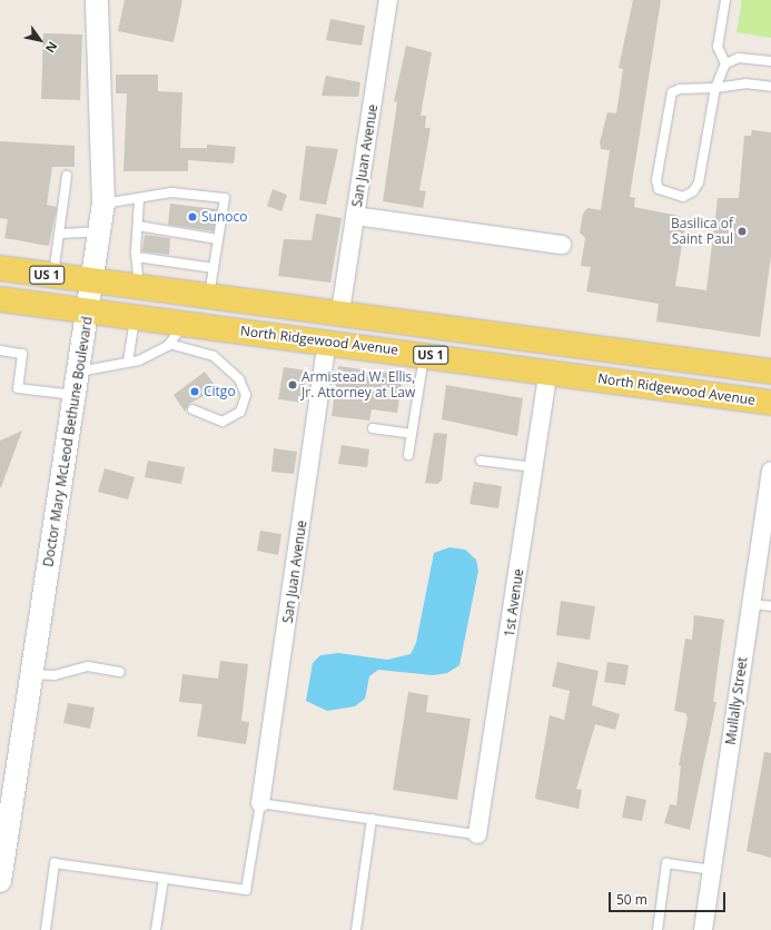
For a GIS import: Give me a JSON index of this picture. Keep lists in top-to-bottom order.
{
  "streets": {
    "main road": ["US 1", "North Ridgewood Avenue"],
    "street": [
      "San Juan Avenue",
      "Doctor Mary McLeod Bethune Boulevard",
      "1st Avenue",
      "Mullally Street"
    ]
  },
  "crossings": [
    ["San Juan Avenue", "US 1"],
    ["San Juan Avenue", "North Ridgewood Avenue"],
    ["US 1", "Doctor Mary McLeod Bethune Boulevard"],
    ["North Ridgewood Avenue", "Doctor Mary McLeod Bethune Boulevard"],
    ["North Ridgewood Avenue", "1st Avenue"]
  ],
  "places": [
    "Sunoco",
    "Basilica of Saint Paul",
    "Armistead W. Ellis, Jr. Attorney at Law",
    "Citgo"
  ],
  "scale_bar": "50 m",
  "north": "bottom right"
}
